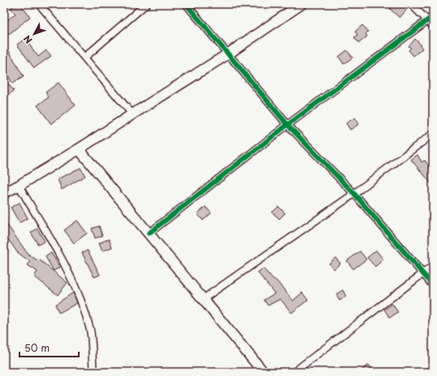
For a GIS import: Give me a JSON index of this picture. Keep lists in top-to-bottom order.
{
  "scale_bar": "50 m",
  "north": "bottom left"
}
